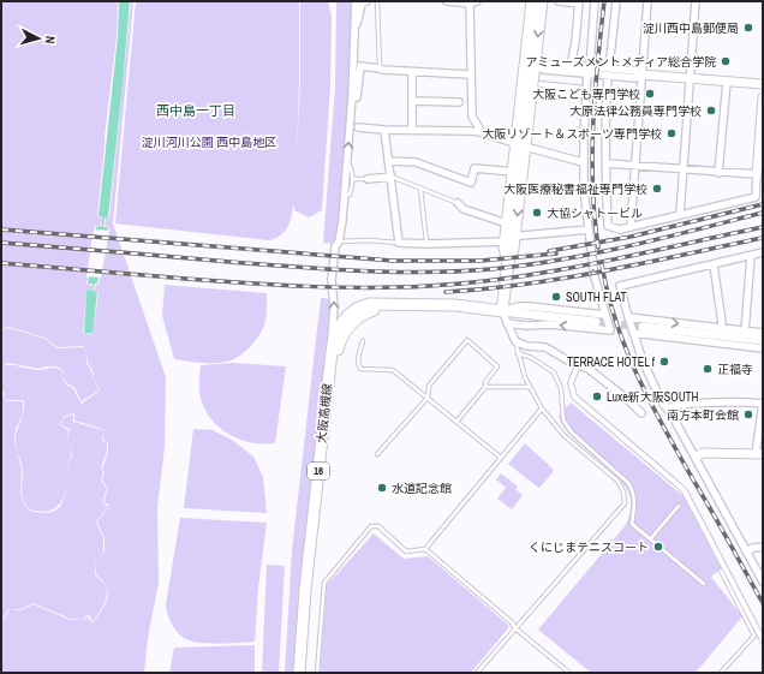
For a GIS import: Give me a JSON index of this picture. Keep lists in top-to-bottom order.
{
  "streets": {
    "main road": ["大阪高槻線", "16"]
  },
  "districts": ["西中島一丁目"],
  "parks": ["淀川河川公園 西中島地区"],
  "places": [
    "淀川西中島郵便局",
    "アミューズメントメディア総合学院",
    "大阪こども専門学校",
    "大原法律公務員専門学校",
    "大阪リゾート＆スポーツ専門学校",
    "大阪医療秘書福祉専門学校",
    "大協シャトービル",
    "SOUTH FLAT",
    "TERRACE HOTEL f",
    "正福寺",
    "Luxe新大阪SOUTH",
    "南方本町会館",
    "水道記念館",
    "くにじまテニスコート"
  ],
  "north": "right"
}
